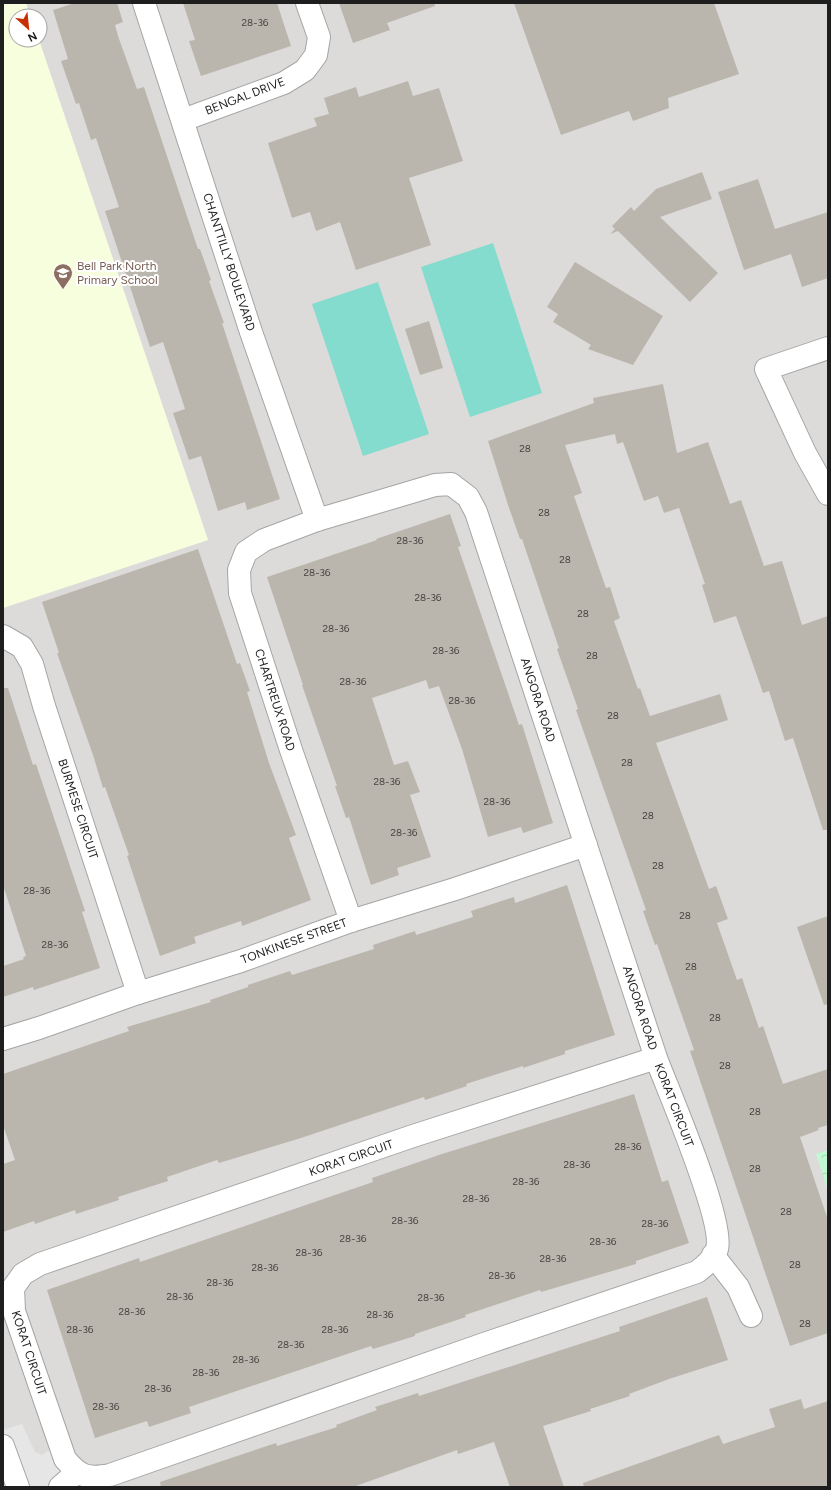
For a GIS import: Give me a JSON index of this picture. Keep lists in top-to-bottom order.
{
  "streets": {
    "street": [
      "BENGAL DRIVE",
      "CHANTTILLY BOULEVARD",
      "CHARTREUX ROAD",
      "ANGORA ROAD",
      "BURMESE CIRCUIT",
      "TONKINESE STREET",
      "KORAT CIRCUIT"
    ]
  },
  "crossings": [
    ["BENGAL DRIVE", "CHANTTILLY BOULEVARD"],
    ["CHANTTILLY BOULEVARD", "CHARTREUX ROAD"],
    ["CHANTTILLY BOULEVARD", "ANGORA ROAD"],
    ["CHARTREUX ROAD", "ANGORA ROAD"],
    ["CHARTREUX ROAD", "TONKINESE STREET"],
    ["ANGORA ROAD", "TONKINESE STREET"],
    ["ANGORA ROAD", "KORAT CIRCUIT"],
    ["BURMESE CIRCUIT", "TONKINESE STREET"]
  ],
  "places": {
    "school or university": ["Bell Park North Primary School"]
  },
  "house_numbers": [
    "28-36",
    "28",
    "28",
    "28-36",
    "28",
    "28-36",
    "28-36",
    "28",
    "28-36",
    "28-36",
    "28",
    "28-36",
    "28-36",
    "28",
    "28",
    "28-36",
    "28-36",
    "28",
    "28-36",
    "28",
    "28-36",
    "28",
    "28-36",
    "28",
    "28",
    "28",
    "28",
    "28-36",
    "28-36",
    "28",
    "28-36",
    "28-36",
    "28",
    "28-36",
    "28-36",
    "28-36",
    "28-36",
    "28-36",
    "28-36",
    "28",
    "28-36",
    "28-36",
    "28-36",
    "28-36",
    "28-36",
    "28-36",
    "28-36",
    "28",
    "28-36",
    "28-36",
    "28-36",
    "28-36",
    "28-36",
    "28-36",
    "28-36"
  ],
  "north": "bottom right"
}
